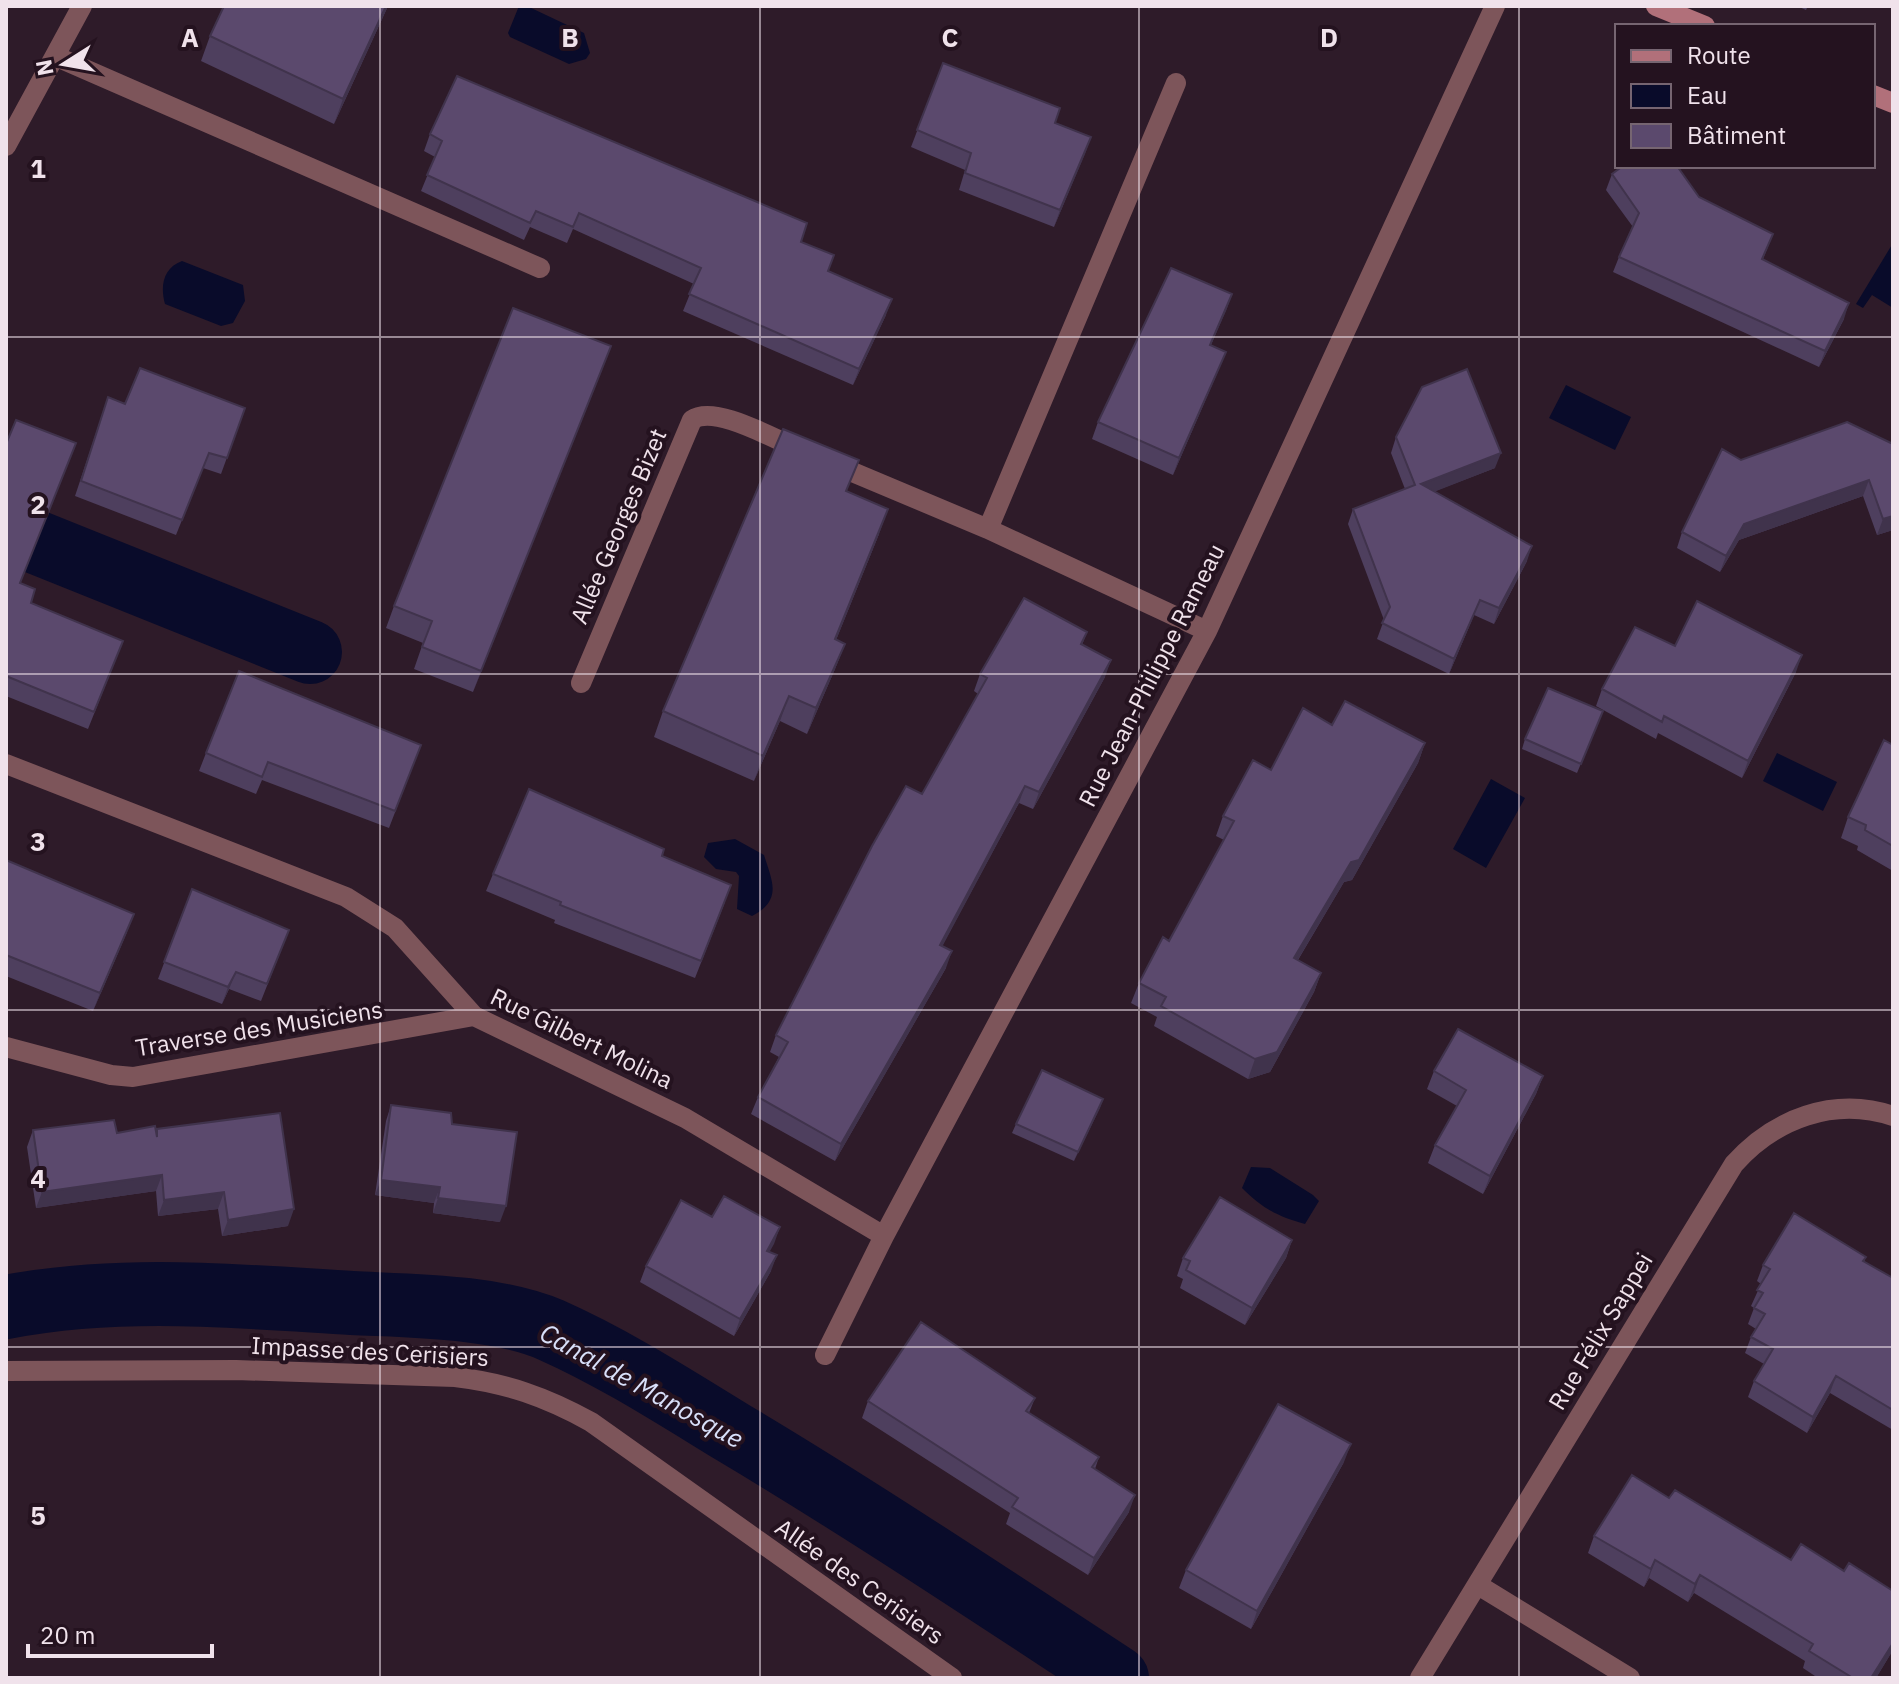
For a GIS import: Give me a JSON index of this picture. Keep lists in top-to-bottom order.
{
  "streets": {
    "street": [
      "Allée Georges Bizet",
      "Rue Jean-Philippe Rameau",
      "Traverse des Musiciens",
      "Rue Gilbert Molina",
      "Rue Félix Sappei",
      "Impasse des Cerisiers",
      "Allée des Cerisiers"
    ]
  },
  "crossings": [
    ["Allée Georges Bizet", "Rue Jean-Philippe Rameau"],
    ["Rue Jean-Philippe Rameau", "Rue Gilbert Molina"],
    ["Traverse des Musiciens", "Rue Gilbert Molina"],
    ["Impasse des Cerisiers", "Allée des Cerisiers"]
  ],
  "water": ["Canal de Manosque"],
  "legend": ["Route", "Eau", "Bâtiment"],
  "scale_bar": "20 m",
  "north": "left",
  "grid": {
    "columns": [
      "A",
      "B",
      "C",
      "D"
    ],
    "rows": [
      "1",
      "2",
      "3",
      "4",
      "5"
    ]
  }
}
